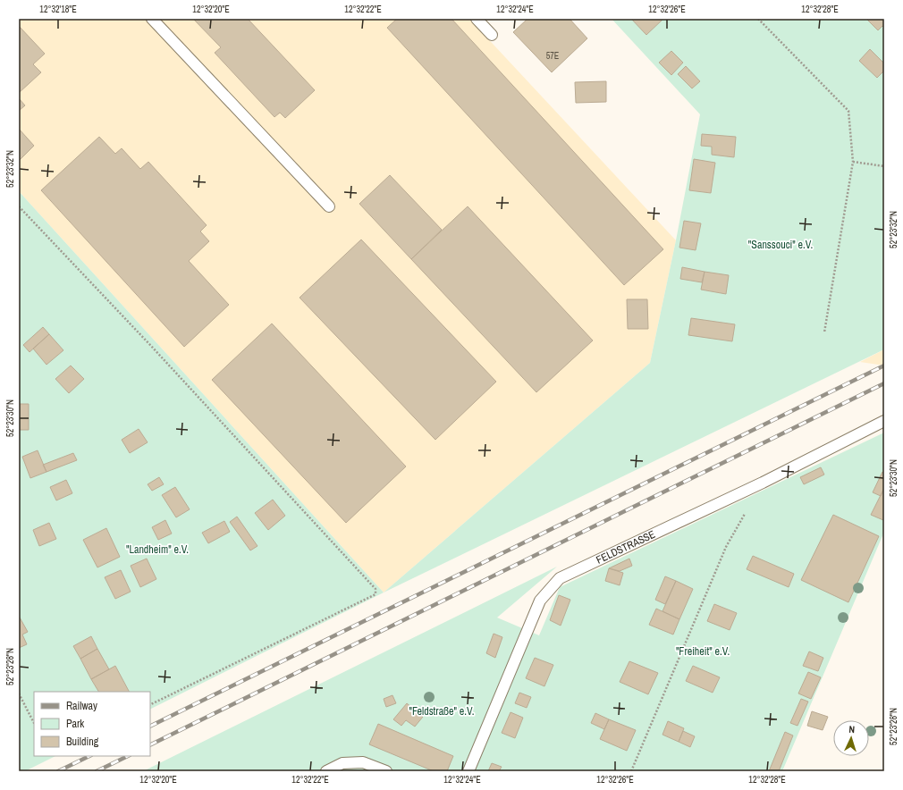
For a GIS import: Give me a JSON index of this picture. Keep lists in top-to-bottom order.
{
  "streets": {
    "lane": ["FELDSTRASSE"]
  },
  "parks": [
    "\"Sanssouci\" e.V.",
    "\"Landheim\" e.V.",
    "\"Freiheit\" e.V.",
    "\"Feldstraße\" e.V."
  ],
  "house_numbers": ["57E"],
  "legend": ["Railway", "Park", "Building"],
  "north": "top",
  "coordinates": [
    "12°32'18\"E",
    "12°32'20\"E",
    "12°32'22\"E",
    "12°32'24\"E",
    "12°32'26\"E",
    "12°32'28\"E",
    "52°23'32\"N",
    "52°23'30\"N",
    "52°23'28\"N"
  ]
}
